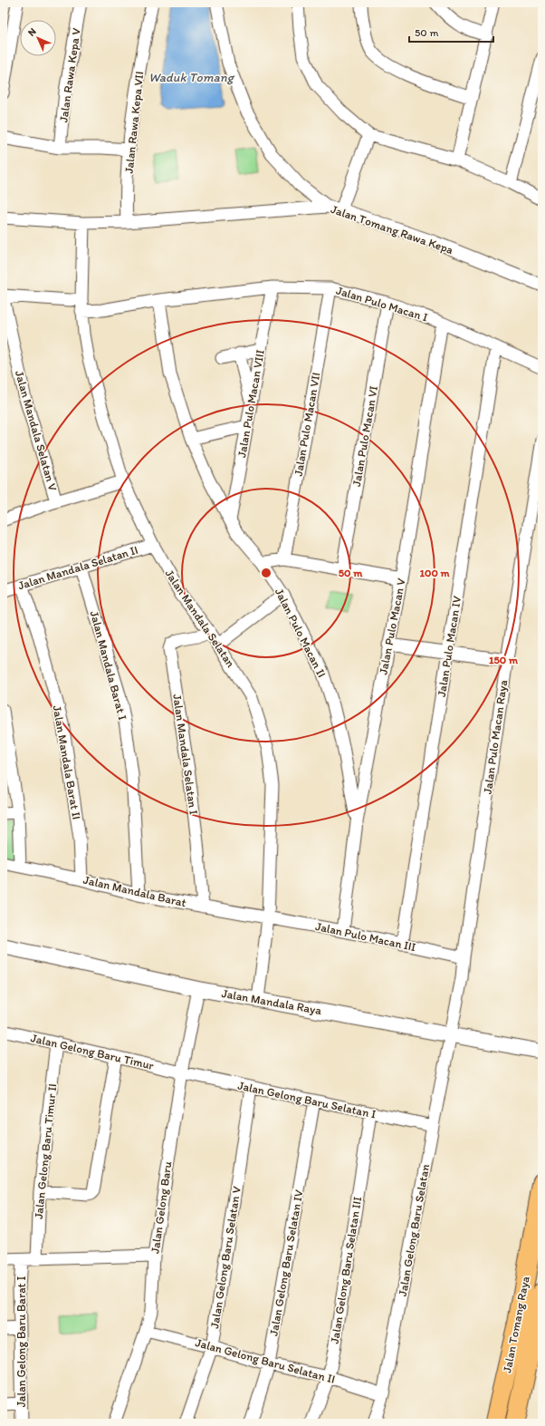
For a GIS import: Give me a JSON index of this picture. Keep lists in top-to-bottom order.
{
  "streets": {
    "main road": ["Jalan Tomang Raya"],
    "street": [
      "Jalan Rawa Kepa V",
      "Jalan Rawa Kepa VII",
      "Jalan Tomang Rawa Kepa",
      "Jalan Pulo Macan I",
      "Jalan Pulo Macan VIII",
      "Jalan Pulo Macan VII",
      "Jalan Mandala Selatan V",
      "Jalan Pulo Macan VI",
      "Jalan Mandala Selatan II",
      "Jalan Mandala Selatan",
      "Jalan Pulo Macan V",
      "Jalan Pulo Macan II",
      "Jalan Pulo Macan IV",
      "Jalan Mandala Barat I",
      "Jalan Pulo Macan Raya",
      "Jalan Mandala Selatan I",
      "Jalan Mandala Barat II",
      "Jalan Mandala Barat",
      "Jalan Pulo Macan III",
      "Jalan Mandala Raya",
      "Jalan Gelong Baru Timur",
      "Jalan Gelong Baru Selatan I",
      "Jalan Gelong Baru Timur II",
      "Jalan Gelong Baru",
      "Jalan Gelong Baru Selatan",
      "Jalan Gelong Baru Selatan V",
      "Jalan Gelong Baru Selatan IV",
      "Jalan Gelong Baru Selatan III",
      "Jalan Gelong Baru Barat I",
      "Jalan Gelong Baru Selatan II"
    ]
  },
  "crossings": [
    ["Jalan Rawa Kepa VII", "Jalan Tomang Rawa Kepa"],
    ["Jalan Tomang Rawa Kepa", "Jalan Mandala Selatan"],
    ["Jalan Pulo Macan I", "Jalan Pulo Macan VIII"],
    ["Jalan Pulo Macan I", "Jalan Pulo Macan VII"],
    ["Jalan Pulo Macan I", "Jalan Mandala Selatan V"],
    ["Jalan Pulo Macan I", "Jalan Pulo Macan VI"],
    ["Jalan Pulo Macan I", "Jalan Mandala Selatan"],
    ["Jalan Pulo Macan I", "Jalan Pulo Macan V"],
    ["Jalan Pulo Macan I", "Jalan Pulo Macan II"],
    ["Jalan Pulo Macan I", "Jalan Pulo Macan IV"],
    ["Jalan Pulo Macan VIII", "Jalan Pulo Macan II"],
    ["Jalan Mandala Selatan II", "Jalan Mandala Selatan"],
    ["Jalan Mandala Selatan II", "Jalan Mandala Barat I"],
    ["Jalan Mandala Selatan II", "Jalan Mandala Barat II"],
    ["Jalan Mandala Selatan", "Jalan Mandala Selatan I"],
    ["Jalan Mandala Selatan", "Jalan Mandala Barat"],
    ["Jalan Mandala Selatan", "Jalan Pulo Macan III"],
    ["Jalan Mandala Selatan", "Jalan Mandala Raya"],
    ["Jalan Pulo Macan V", "Jalan Pulo Macan II"],
    ["Jalan Pulo Macan V", "Jalan Pulo Macan III"],
    ["Jalan Pulo Macan IV", "Jalan Pulo Macan III"],
    ["Jalan Mandala Barat I", "Jalan Mandala Barat"],
    ["Jalan Pulo Macan Raya", "Jalan Pulo Macan III"],
    ["Jalan Pulo Macan Raya", "Jalan Mandala Raya"],
    ["Jalan Pulo Macan Raya", "Jalan Gelong Baru Selatan"],
    ["Jalan Mandala Selatan I", "Jalan Mandala Barat"],
    ["Jalan Mandala Barat II", "Jalan Mandala Barat"],
    ["Jalan Mandala Barat", "Jalan Pulo Macan III"],
    ["Jalan Mandala Raya", "Jalan Gelong Baru"],
    ["Jalan Mandala Raya", "Jalan Gelong Baru Selatan"],
    ["Jalan Gelong Baru Timur", "Jalan Gelong Baru Selatan I"],
    ["Jalan Gelong Baru Timur", "Jalan Gelong Baru Timur II"],
    ["Jalan Gelong Baru Timur", "Jalan Gelong Baru"],
    ["Jalan Gelong Baru Selatan I", "Jalan Gelong Baru"],
    ["Jalan Gelong Baru Selatan I", "Jalan Gelong Baru Selatan"],
    ["Jalan Gelong Baru Selatan I", "Jalan Gelong Baru Selatan V"],
    ["Jalan Gelong Baru Selatan I", "Jalan Gelong Baru Selatan IV"],
    ["Jalan Gelong Baru Selatan I", "Jalan Gelong Baru Selatan III"],
    ["Jalan Gelong Baru", "Jalan Gelong Baru Selatan II"],
    ["Jalan Gelong Baru Selatan", "Jalan Gelong Baru Selatan II"],
    ["Jalan Gelong Baru Selatan V", "Jalan Gelong Baru Selatan II"],
    ["Jalan Gelong Baru Selatan IV", "Jalan Gelong Baru Selatan II"],
    ["Jalan Gelong Baru Selatan III", "Jalan Gelong Baru Selatan II"]
  ],
  "water": ["Waduk Tomang"],
  "scale_bar": "50 m",
  "north": "top left",
  "rings": ["50 m", "100 m", "150 m"]
}
